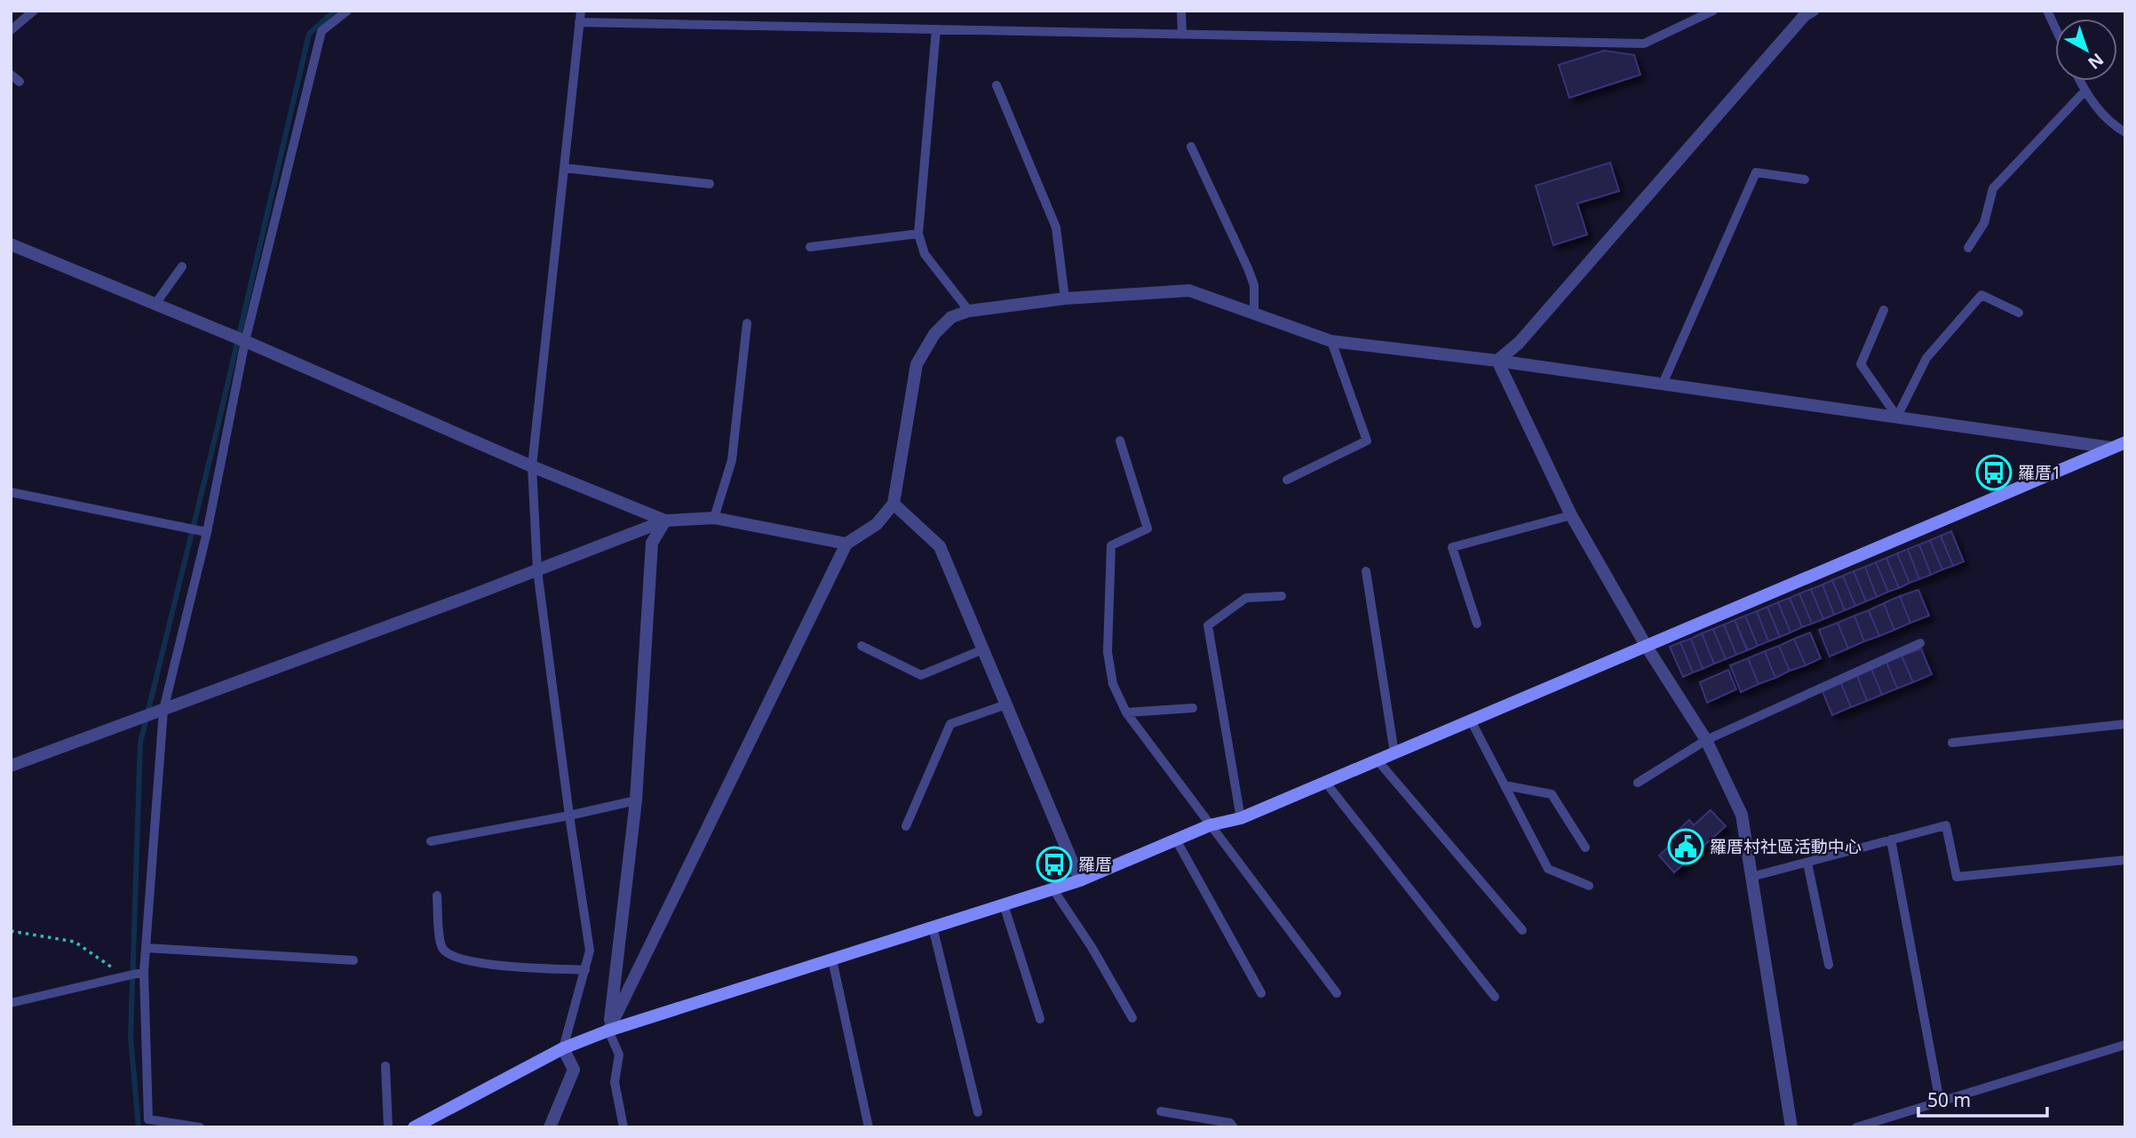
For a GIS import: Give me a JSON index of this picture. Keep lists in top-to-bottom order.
{
  "places": {
    "bus stop": ["羅厝1", "羅厝"],
    "public building": ["羅厝村社區活動中心"]
  },
  "scale_bar": "50 m",
  "north": "bottom right"
}
